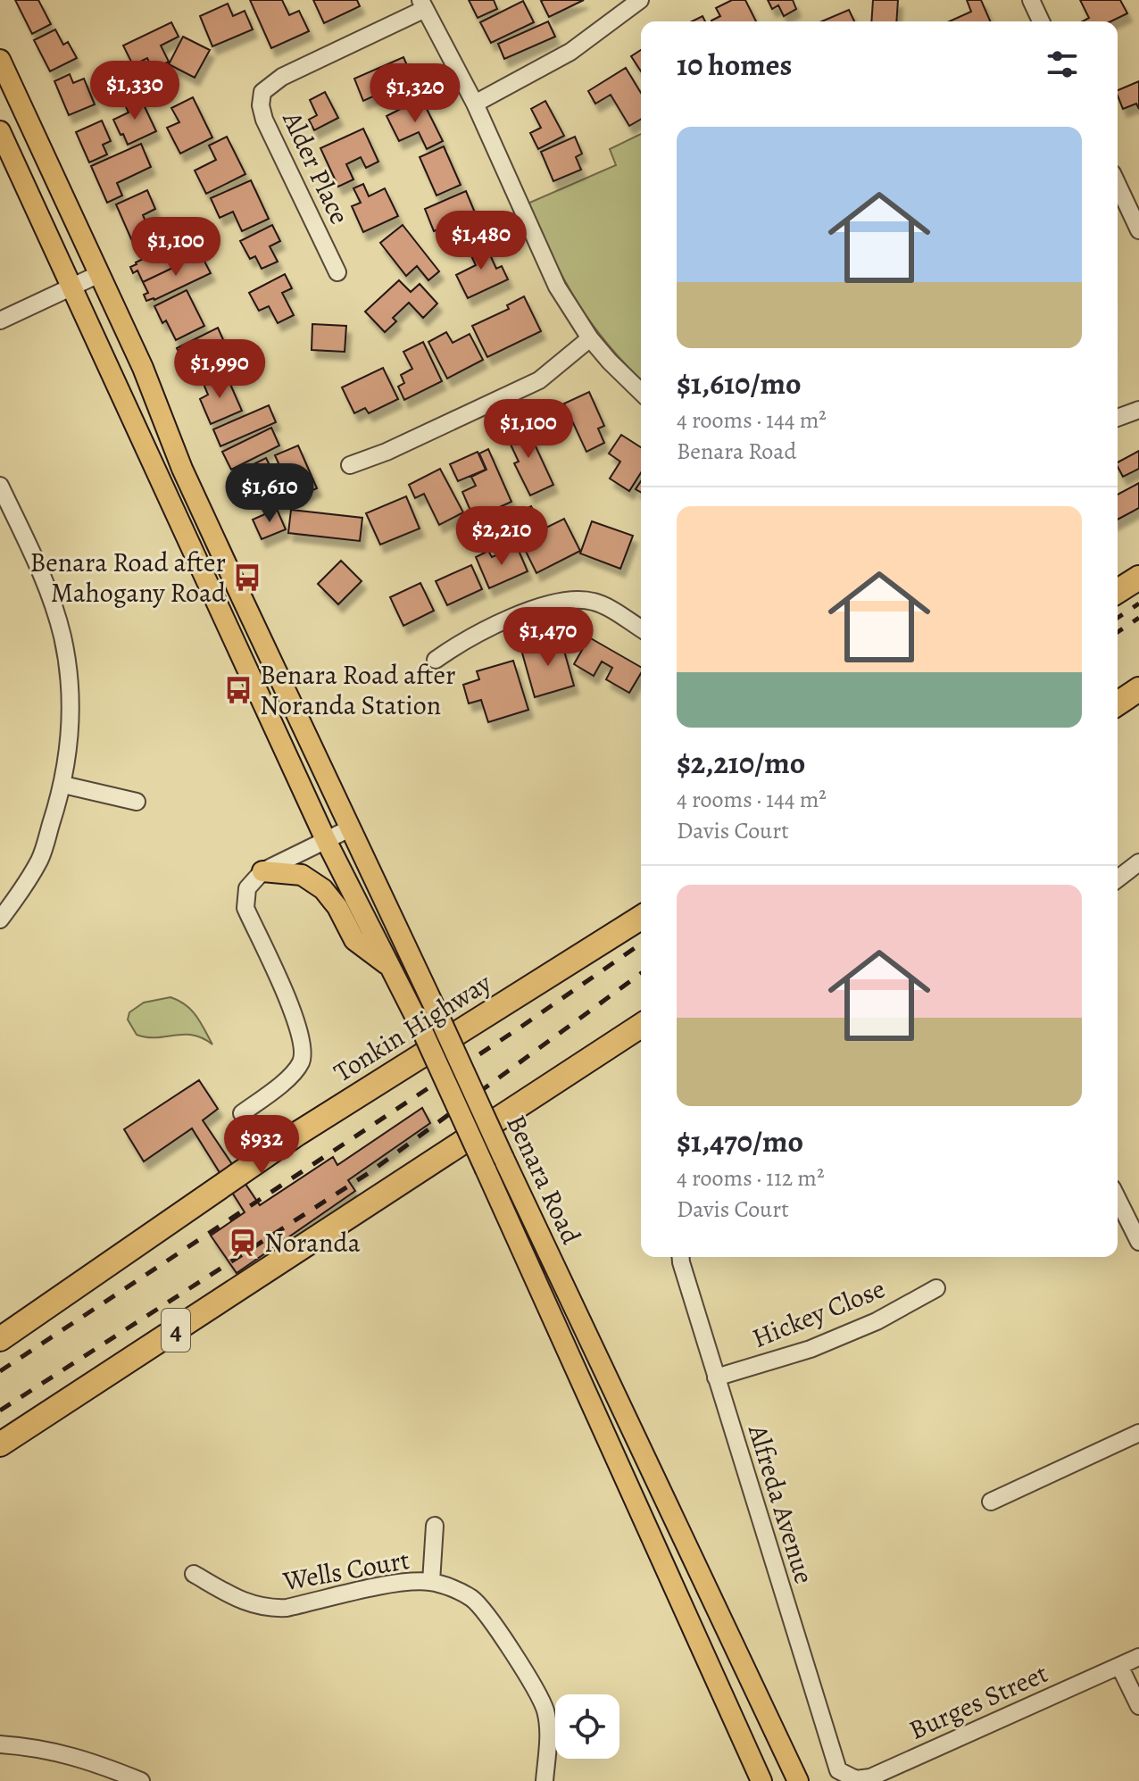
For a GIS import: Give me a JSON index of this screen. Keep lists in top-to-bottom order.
{
  "streets": {
    "highway": ["Tonkin Highway", "4"],
    "main road": ["Benara Road"],
    "street": [
      "Alder Place",
      "Hickey Close",
      "Alfreda Avenue",
      "Wells Court",
      "Burges Street"
    ]
  },
  "crossings": [
    ["Hickey Close", "Alfreda Avenue"],
    ["Alfreda Avenue", "Burges Street"]
  ],
  "places": {
    "bus stop": ["Benara Road after Mahogany Road", "Benara Road after Noranda Station"],
    "station": ["Noranda"]
  },
  "page": {
    "heading": "10 homes",
    "price": [
      "$1,330",
      "$1,320",
      "$1,480",
      "$1,100",
      "$1,990",
      "$1,100",
      "$1,610",
      "$2,210",
      "$1,470",
      "$932"
    ],
    "list": [
      {
        "name": "$1,610/mo",
        "note": "4 rooms · 144 m² · Benara Road"
      },
      {
        "name": "$2,210/mo",
        "note": "4 rooms · 144 m² · Davis Court"
      },
      {
        "name": "$1,470/mo",
        "note": "4 rooms · 112 m² · Davis Court"
      }
    ]
  }
}
